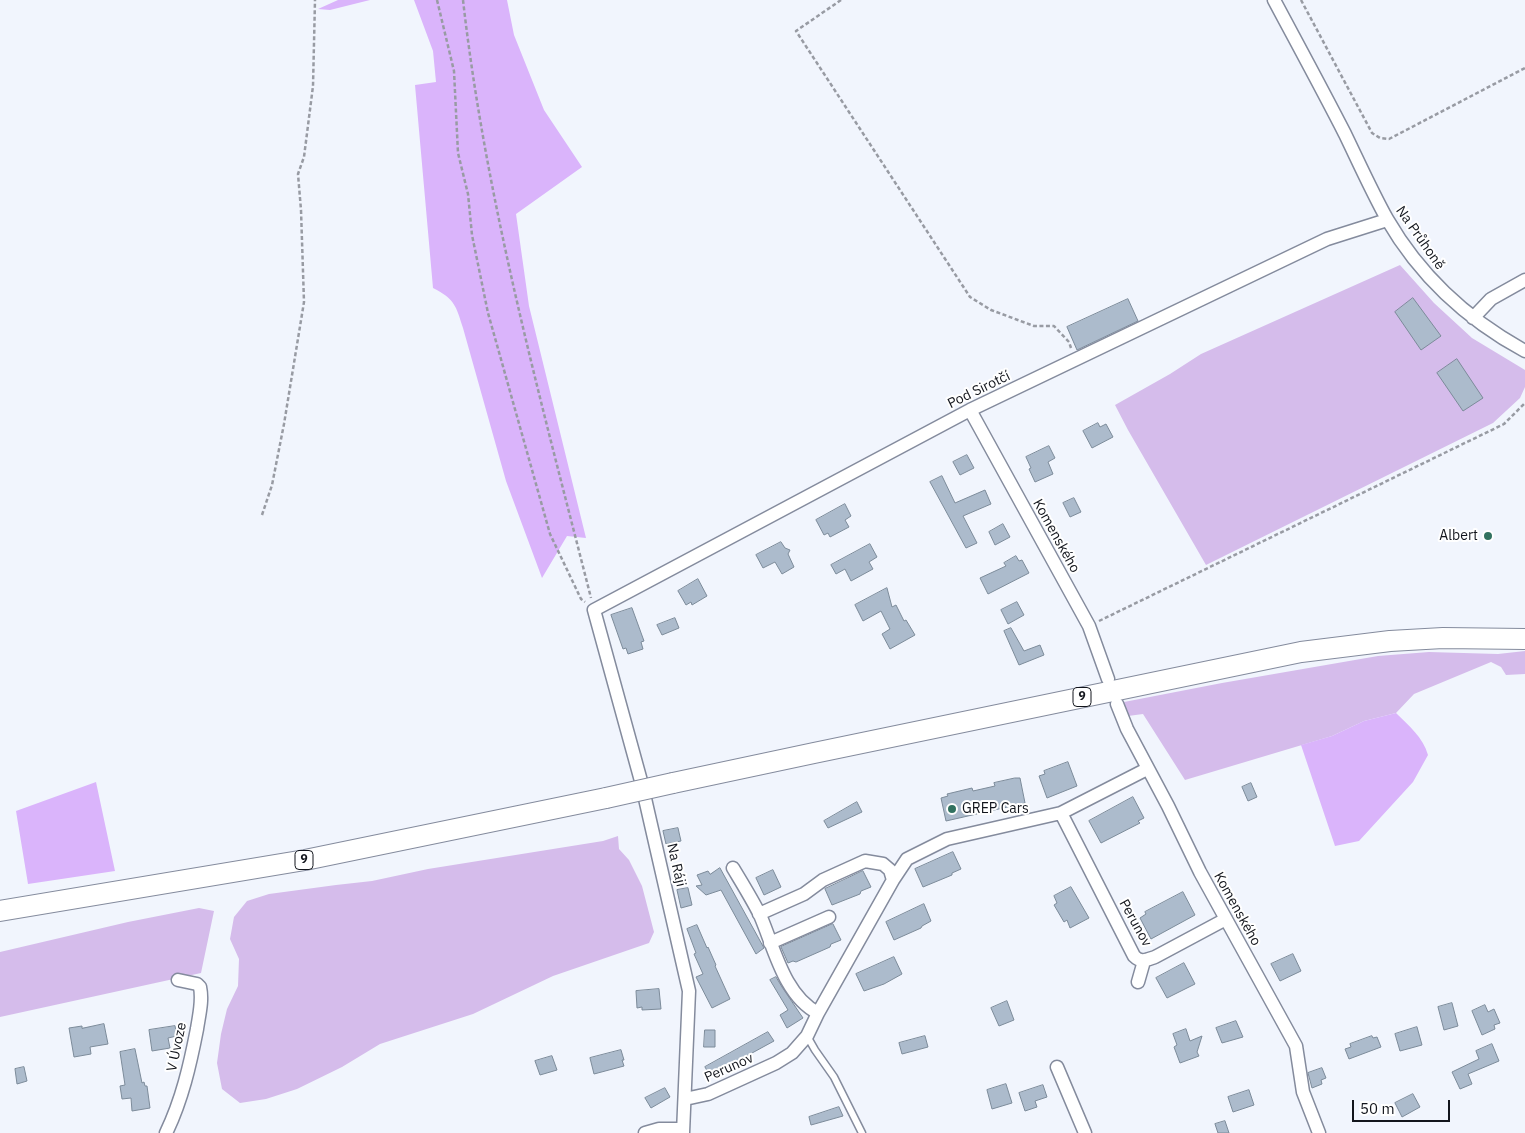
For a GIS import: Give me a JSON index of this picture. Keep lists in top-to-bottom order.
{
  "streets": {
    "main road": ["9"],
    "street": [
      "Na Průhoně",
      "Pod Sirotčí",
      "Komenského",
      "Na Ráji",
      "Perunov",
      "V Úvoze"
    ]
  },
  "crossings": [
    ["Na Průhoně", "Pod Sirotčí"],
    ["Pod Sirotčí", "Komenského"],
    ["Pod Sirotčí", "Na Ráji"],
    ["Komenského", "Perunov"],
    ["Na Ráji", "Perunov"]
  ],
  "places": ["Albert", "GREP Cars"],
  "scale_bar": "50 m"
}
